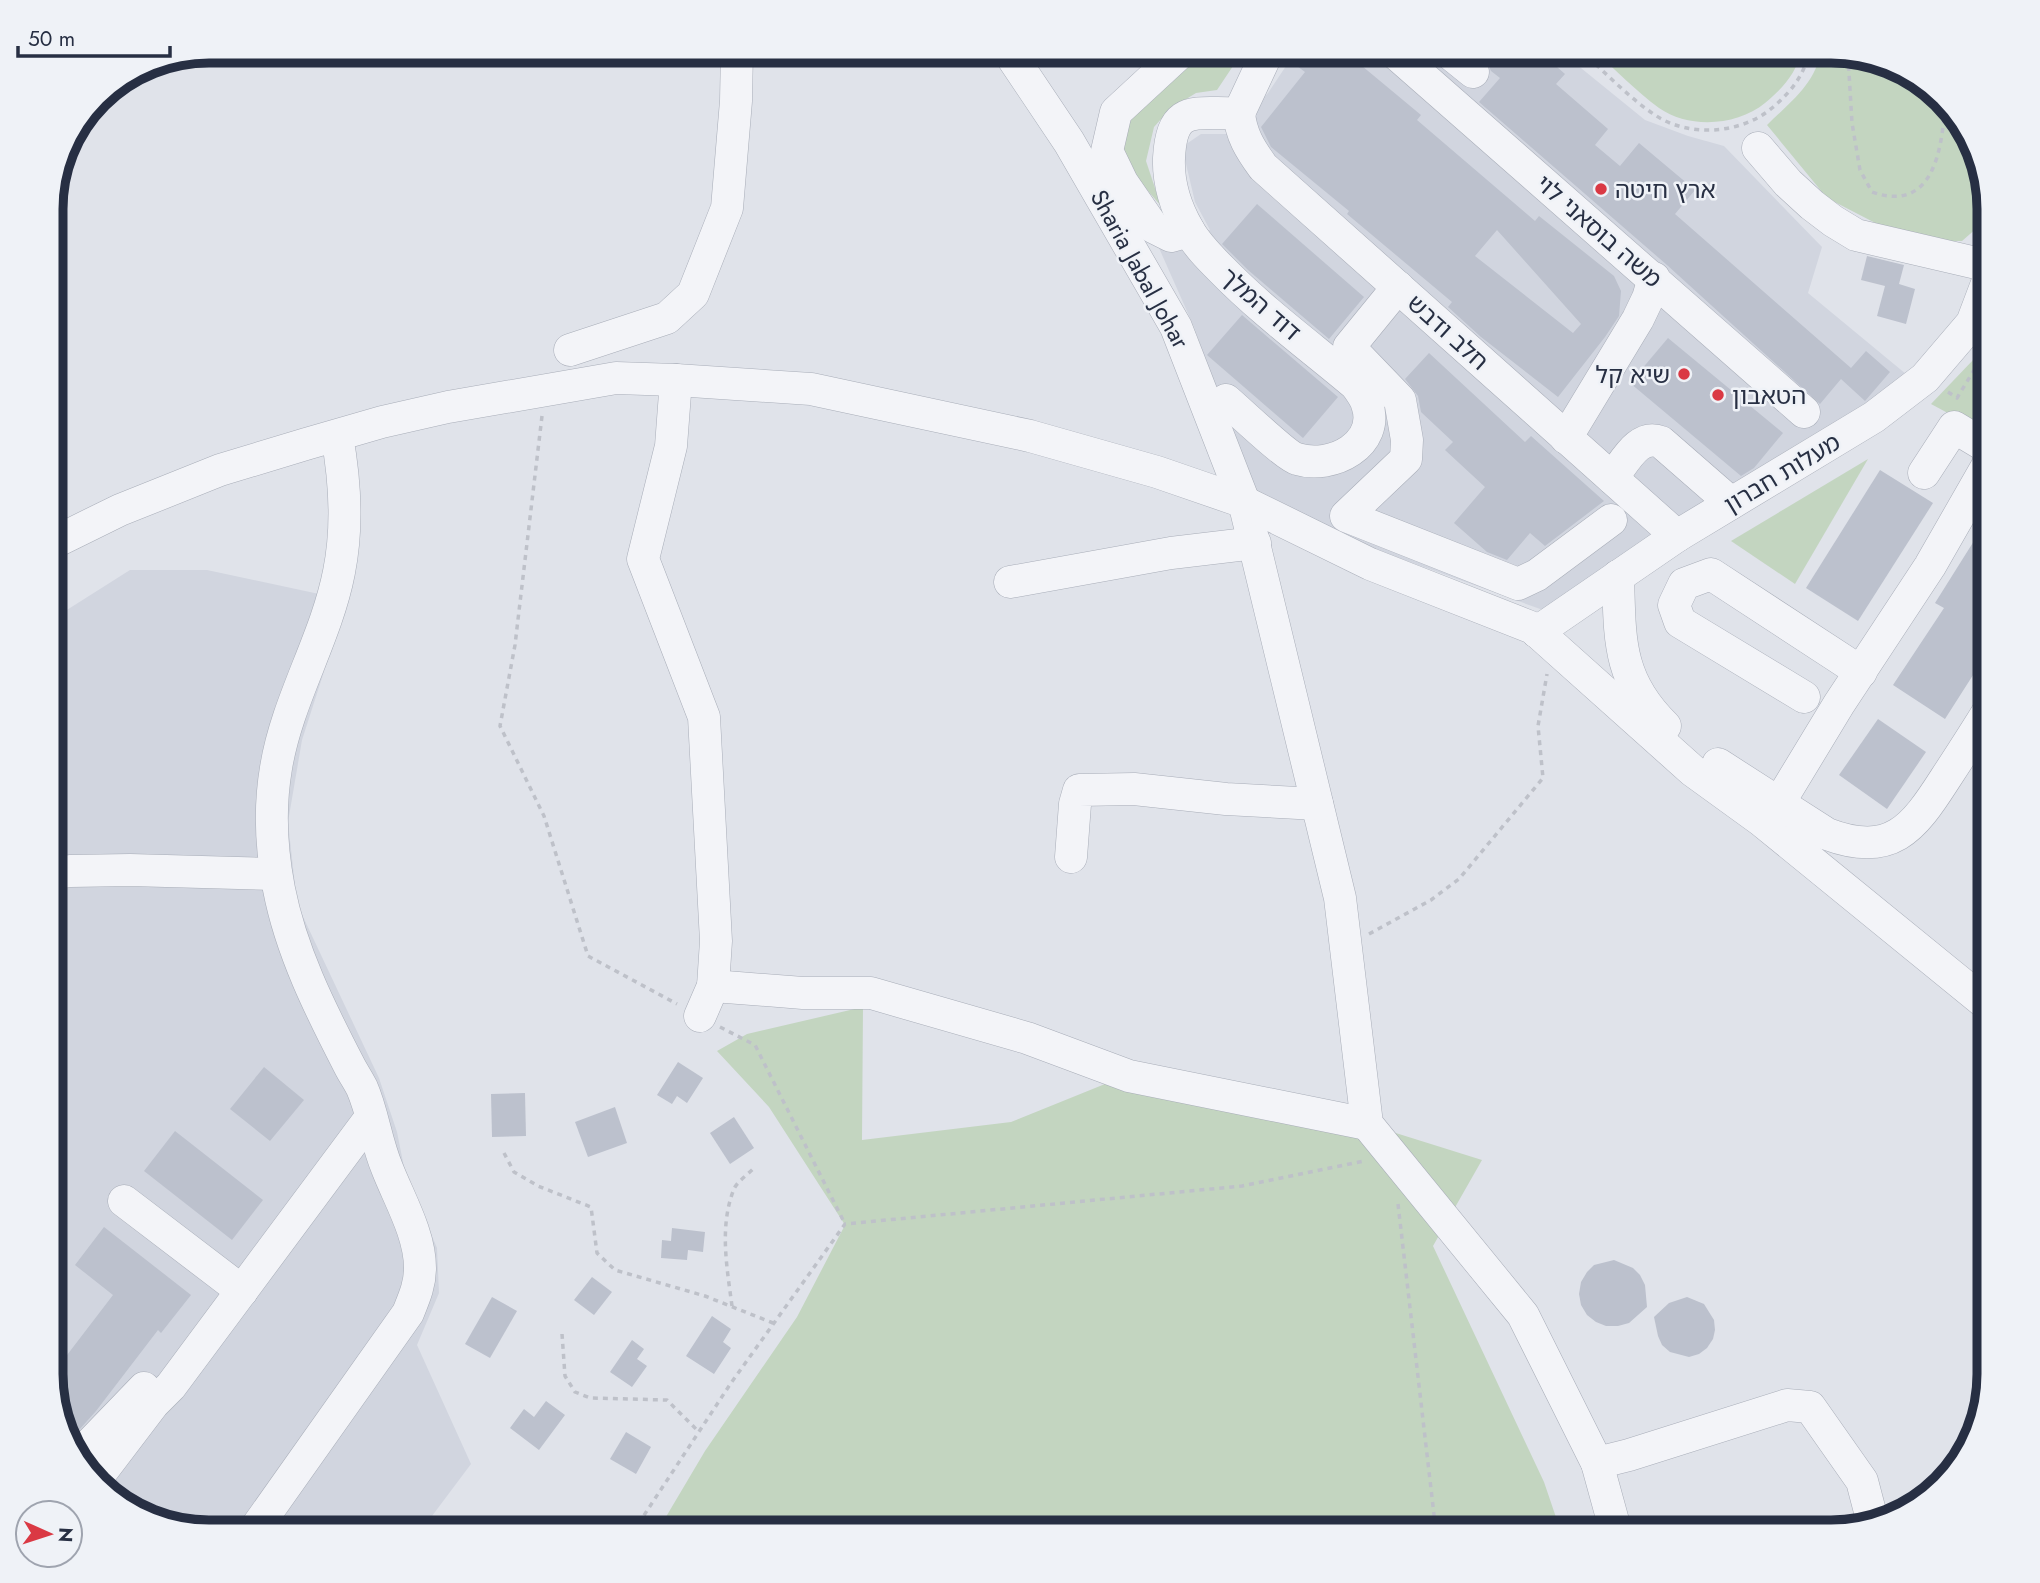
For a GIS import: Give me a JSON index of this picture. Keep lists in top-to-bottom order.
{
  "streets": {
    "street": [
      "משה בוסאני לוי",
      "Sharia Jabal Johar",
      "דוד המלך",
      "חלב ודבש",
      "מעלות חברון"
    ]
  },
  "crossings": [
    ["דוד המלך", "חלב ודבש"],
    ["חלב ודבש", "מעלות חברון"]
  ],
  "places": ["ארץ חיטה", "שיא קל", "הטאבון"],
  "scale_bar": "50 m",
  "north": "right"
}
